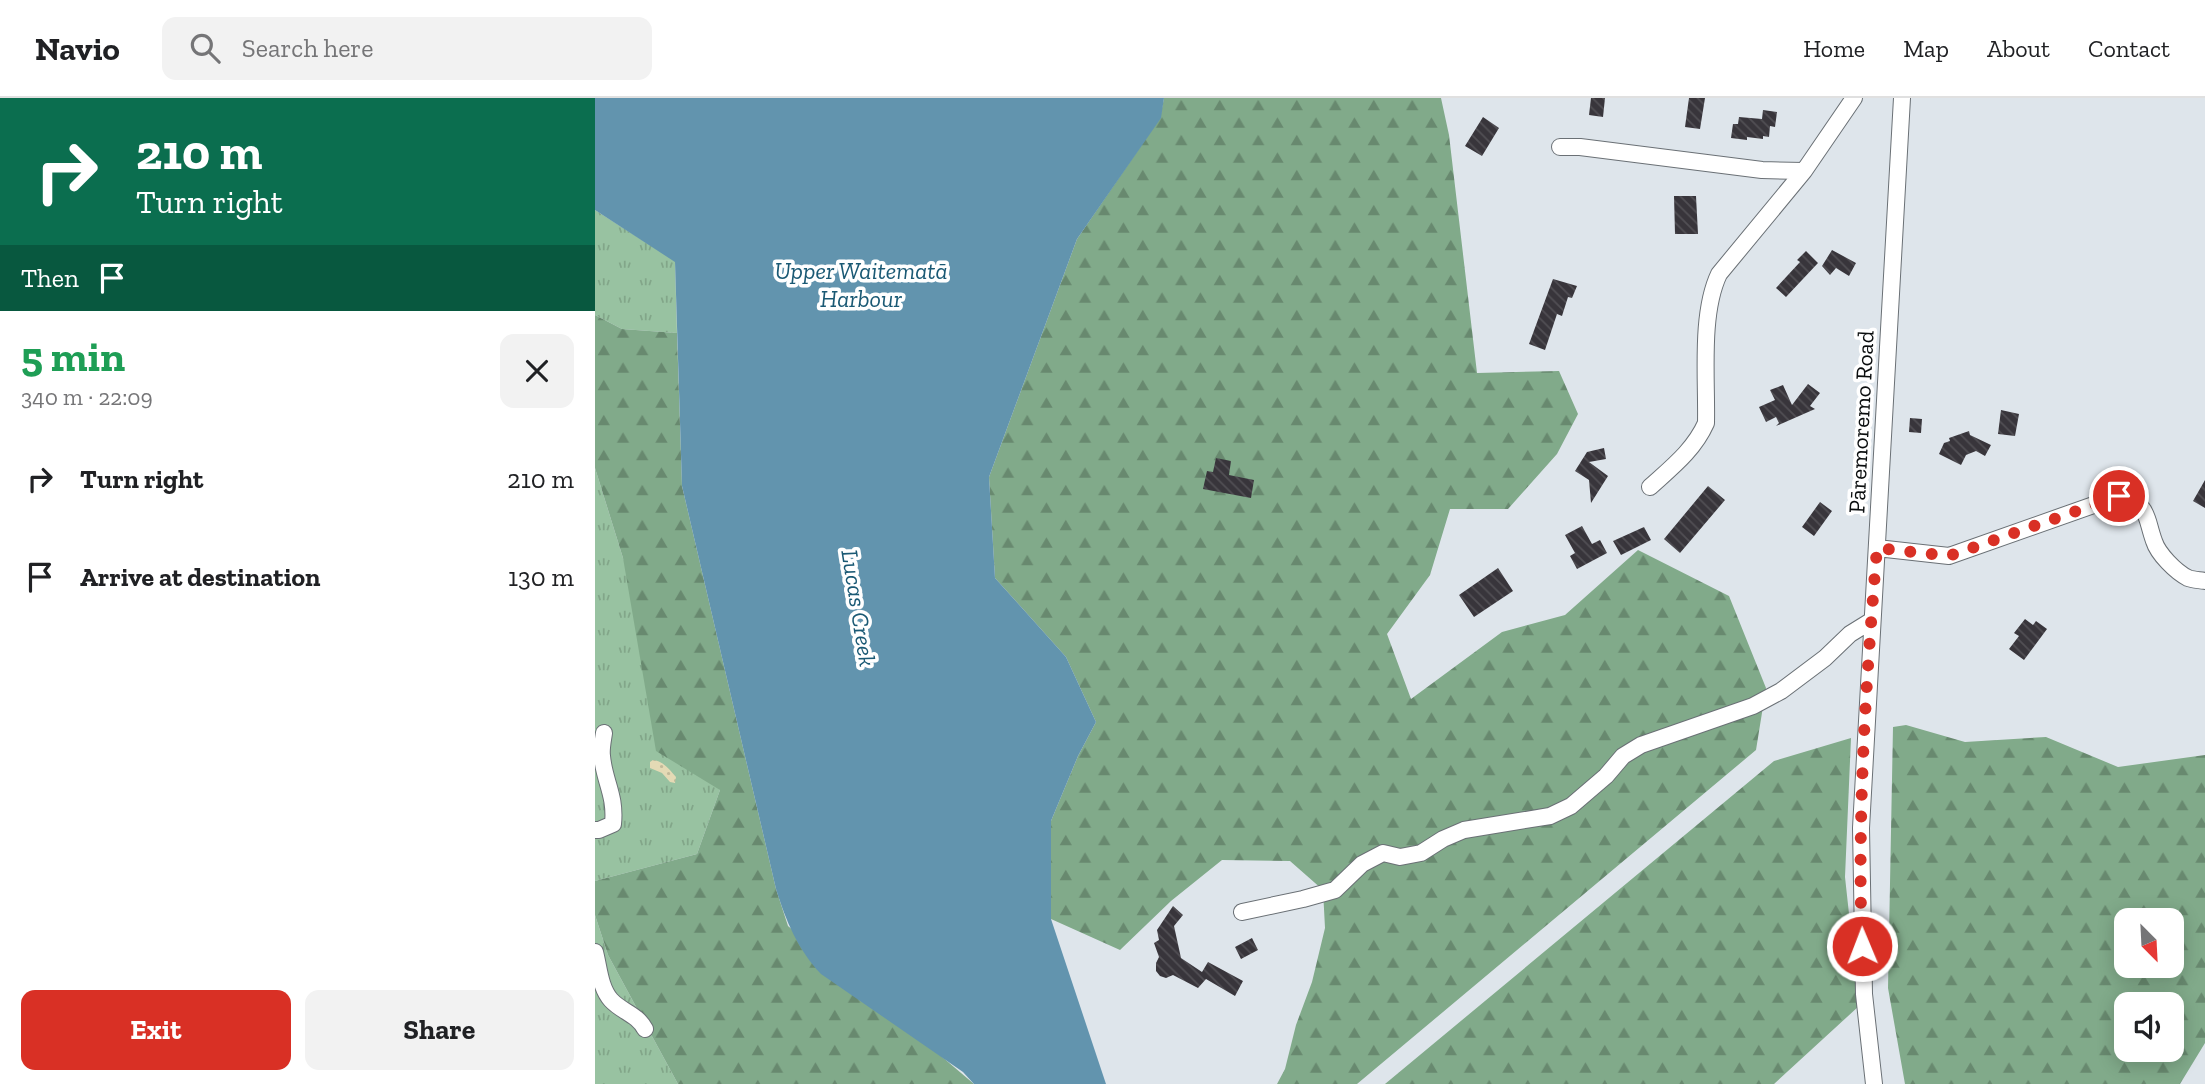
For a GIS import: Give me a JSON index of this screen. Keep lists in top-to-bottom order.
{
  "streets": {
    "street": ["Pāremoremo Road"]
  },
  "water": ["Upper Waitematā Harbour", "Lucas Creek"],
  "north": "bottom right",
  "page": {
    "header": "Navio",
    "search": "Search here",
    "nav": [
      "Home",
      "Map",
      "About",
      "Contact"
    ],
    "turn": ["210 m", "Turn right"],
    "then": "Then",
    "heading": ["5 min", "340 m · 22:09"],
    "list": [
      {
        "name": "Turn right",
        "value": "210 m"
      },
      {
        "name": "Arrive at destination",
        "value": "130 m"
      }
    ],
    "buttons": ["Exit", "Share"]
  }
}
